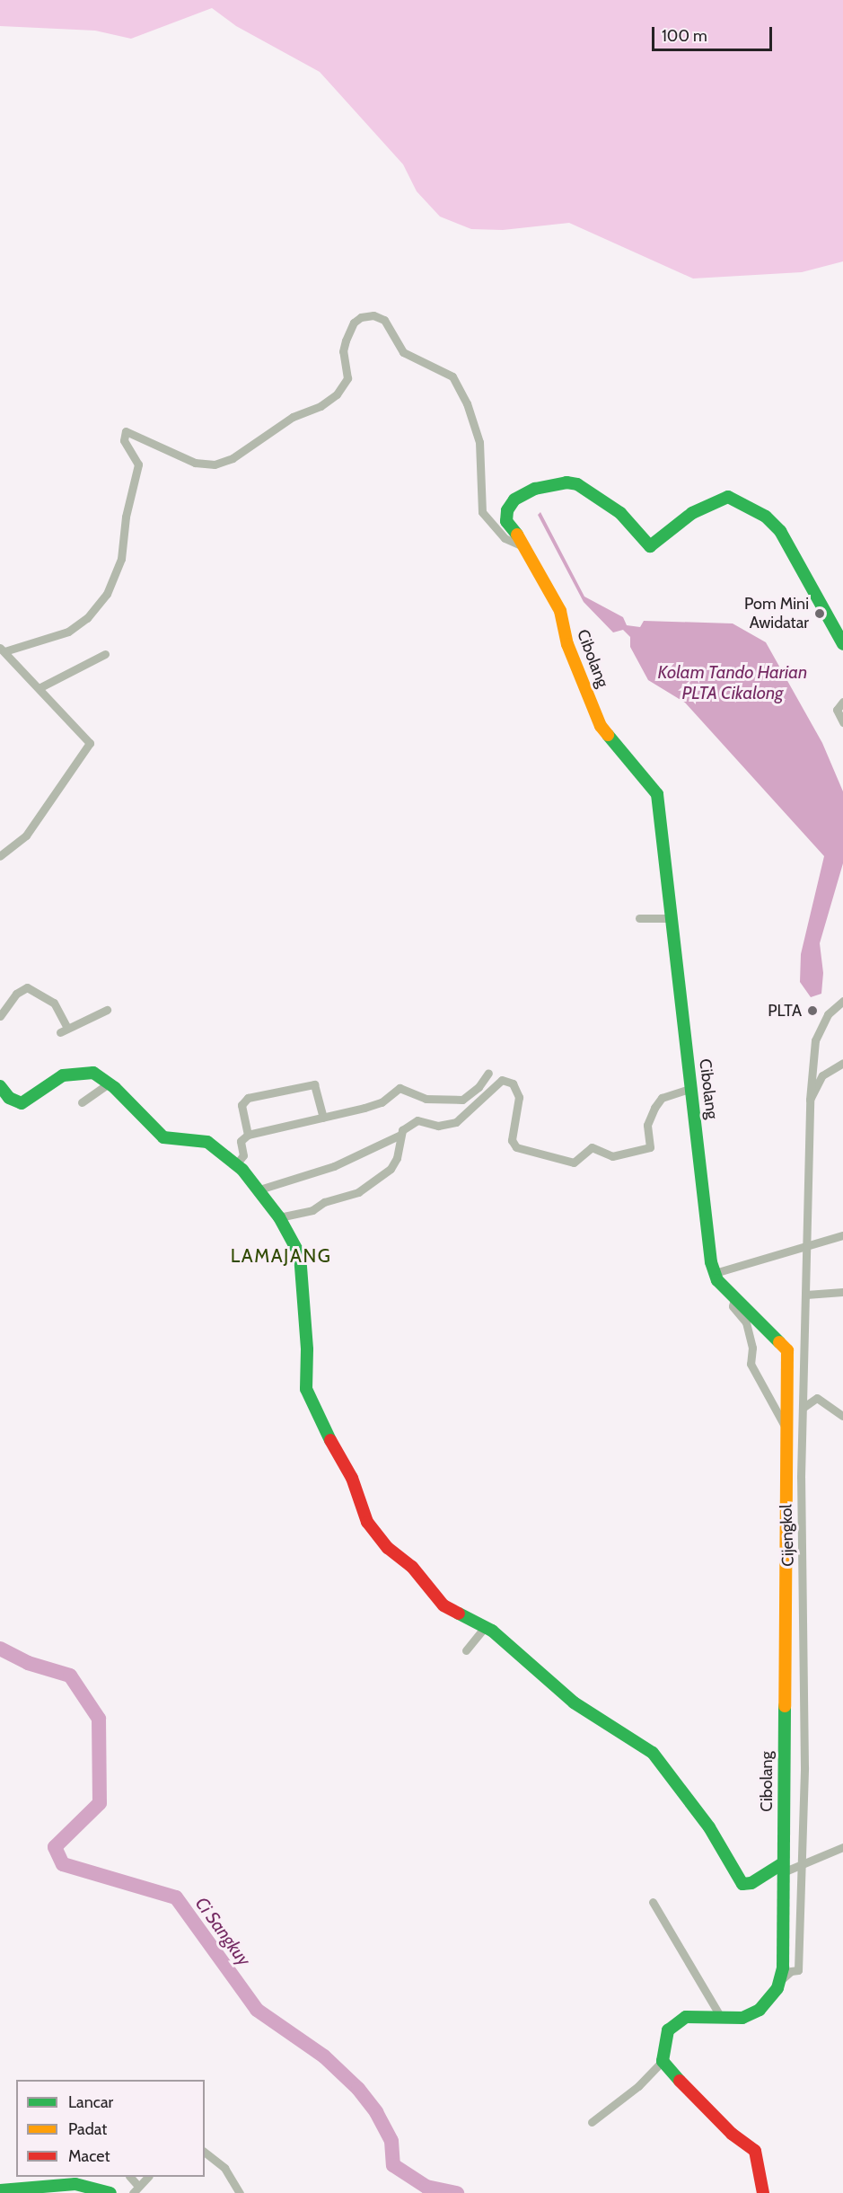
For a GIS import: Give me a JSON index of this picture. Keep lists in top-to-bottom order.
{
  "streets": {
    "street": ["Cibolang", "Cijengkol"]
  },
  "crossings": [
    ["Cibolang", "Cijengkol"]
  ],
  "districts": ["LAMAJANG"],
  "water": ["Kolam Tando Harian PLTA Cikalong", "Ci Sangkuy"],
  "places": ["Pom Mini Awidatar", "PLTA"],
  "legend": ["Lancar", "Padat", "Macet"],
  "scale_bar": "100 m"
}
